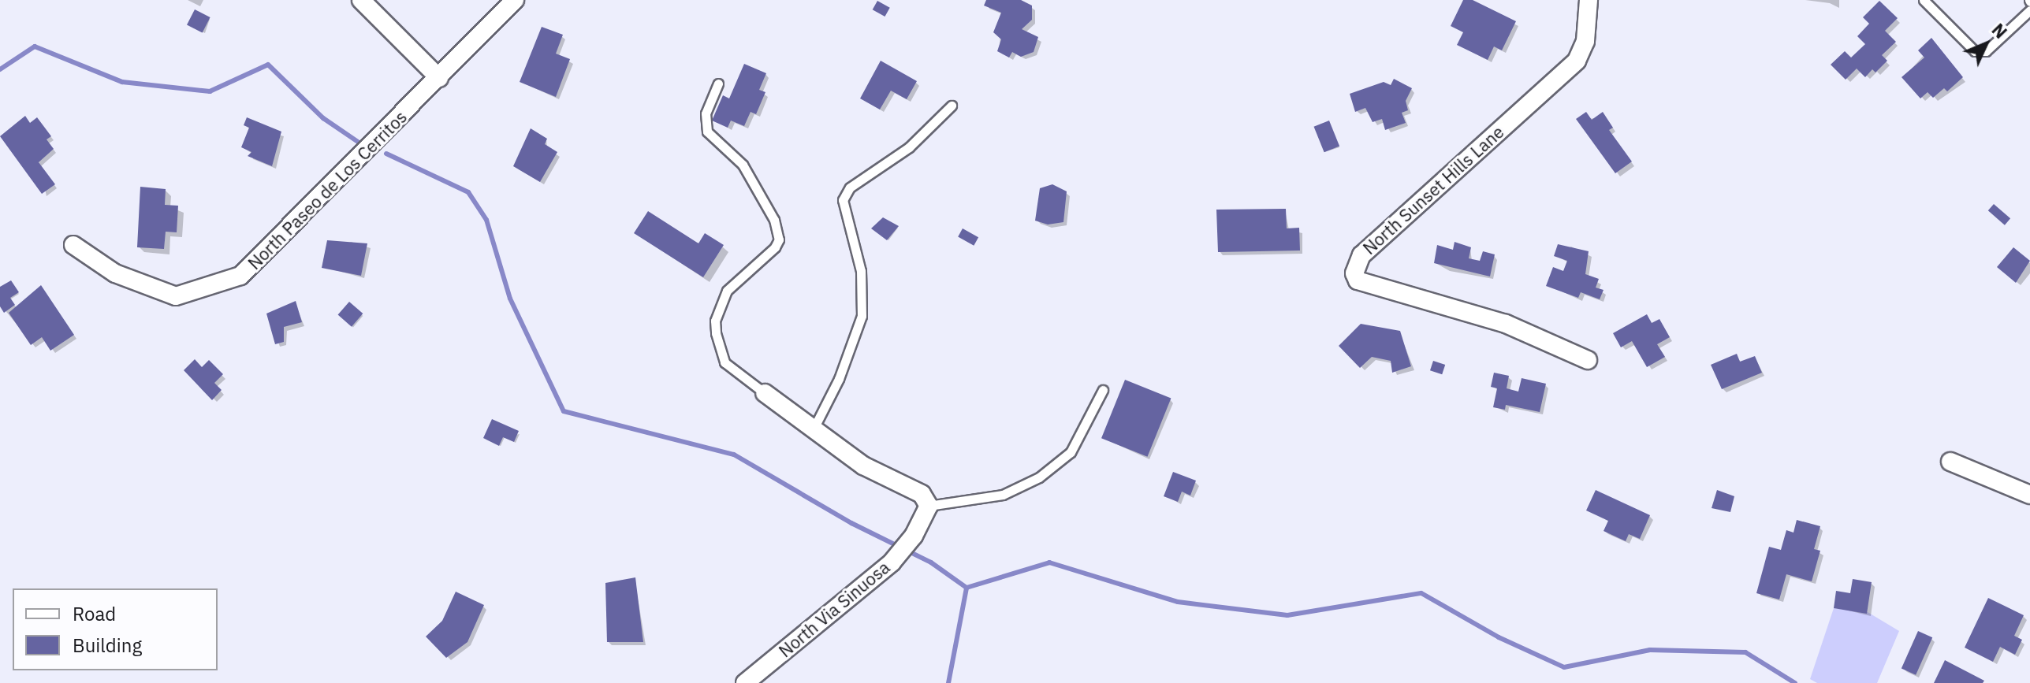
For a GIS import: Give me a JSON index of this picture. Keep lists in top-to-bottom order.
{
  "streets": {
    "street": ["North Paseo de Los Cerritos", "North Sunset Hills Lane", "North Via Sinuosa"]
  },
  "legend": ["Road", "Building"],
  "north": "top right"
}
